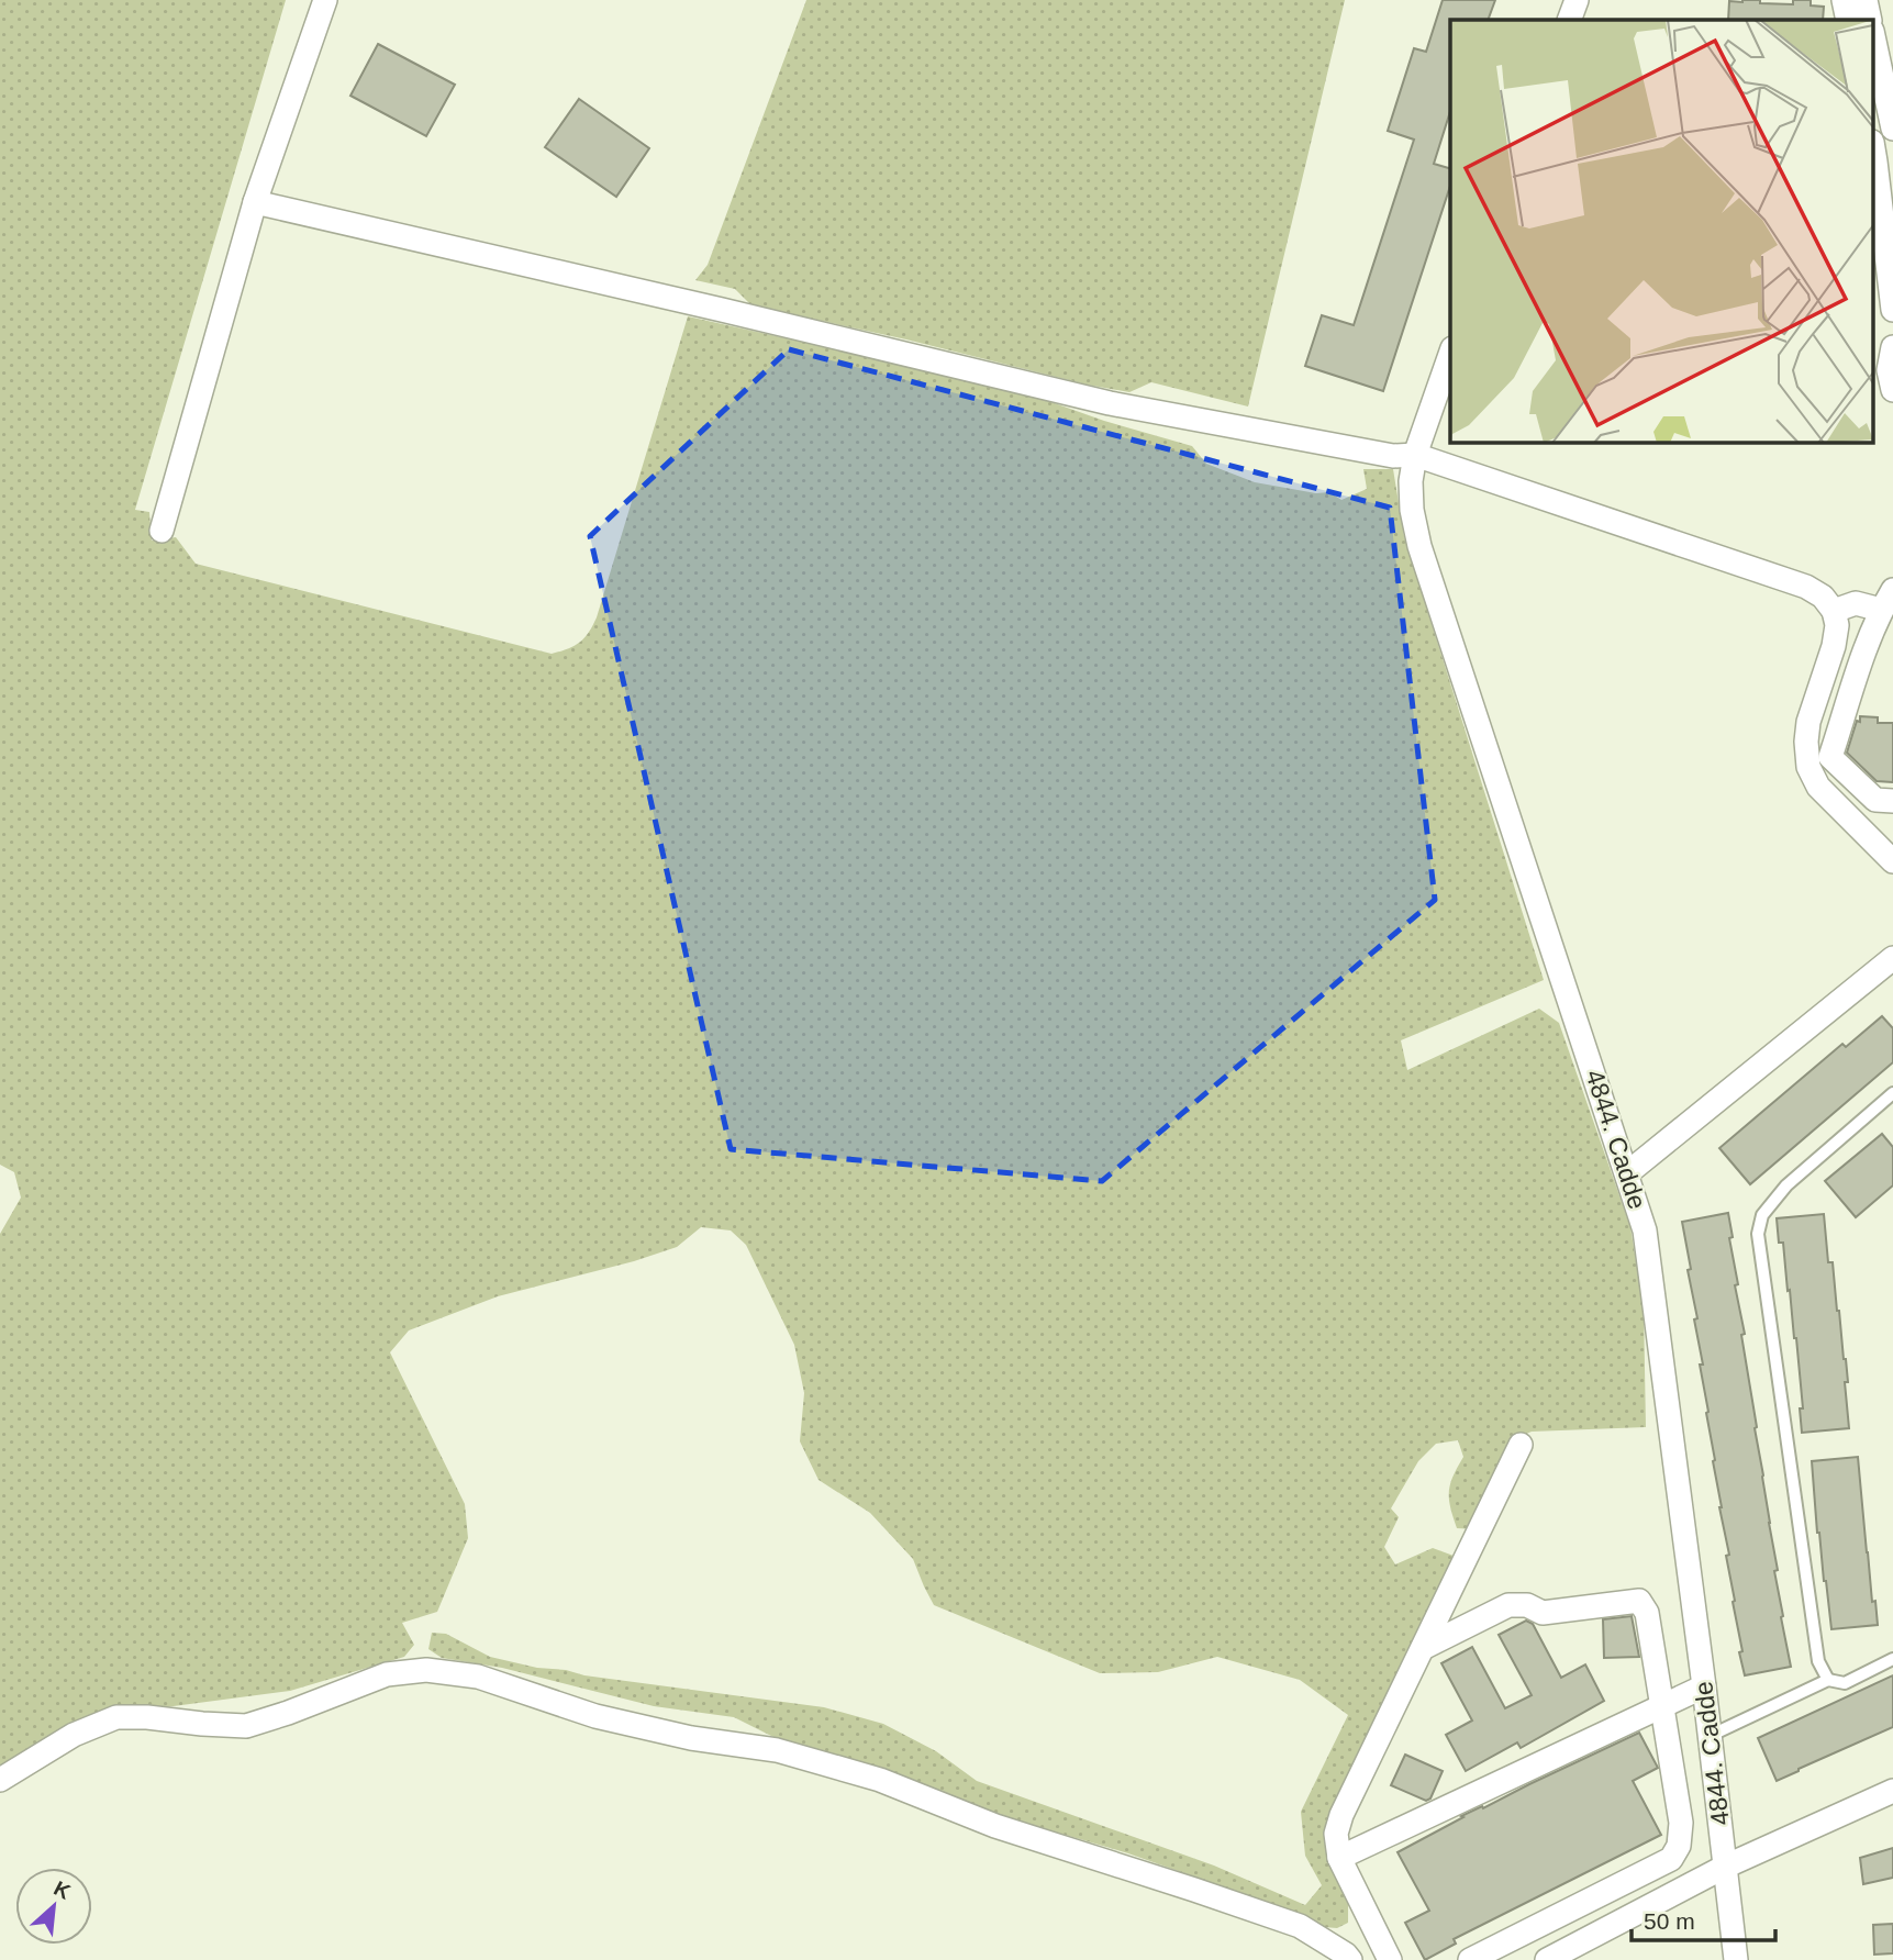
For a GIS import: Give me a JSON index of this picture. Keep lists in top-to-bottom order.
{
  "streets": {
    "street": ["4844. Cadde"]
  },
  "scale_bar": "50 m",
  "north": "top right"
}
